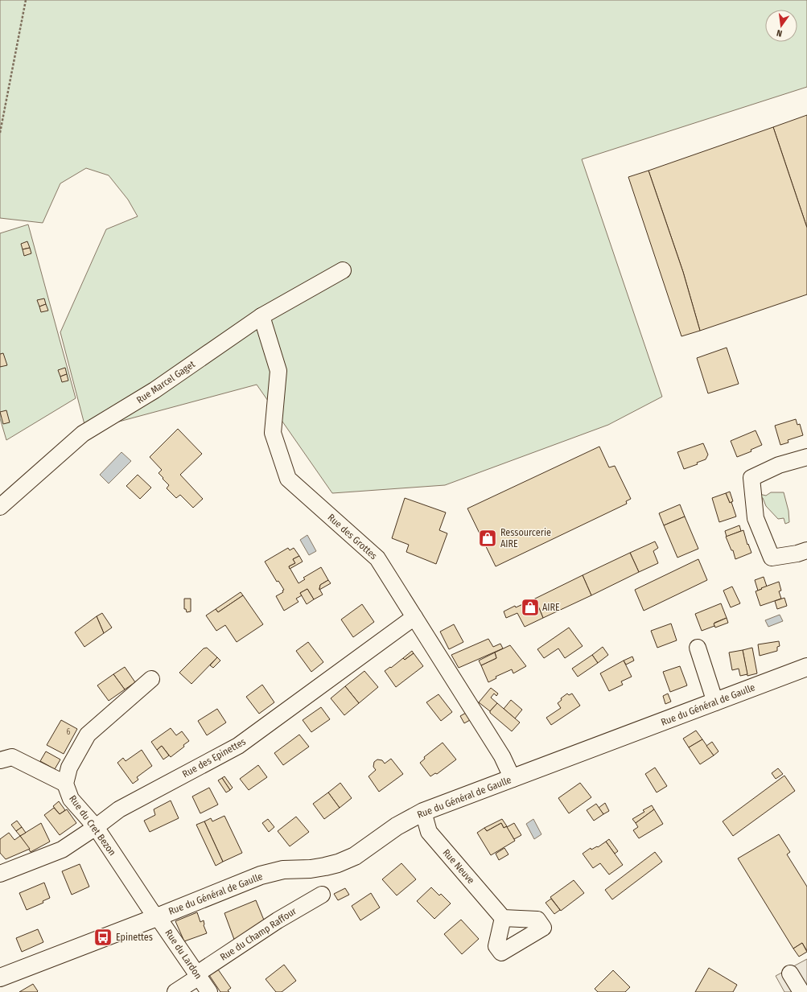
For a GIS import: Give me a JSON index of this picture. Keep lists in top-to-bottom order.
{
  "streets": {
    "main road": ["Rue du Général de Gaulle"],
    "street": [
      "Rue Marcel Gaget",
      "Rue des Grottes",
      "Rue des Epinettes",
      "Rue du Cret Bezon",
      "Rue Neuve",
      "Rue du Champ Raffour",
      "Rue du Lardon"
    ]
  },
  "crossings": [
    ["Rue Marcel Gaget", "Rue des Grottes"],
    ["Rue des Grottes", "Rue du Général de Gaulle"],
    ["Rue des Grottes", "Rue des Epinettes"],
    ["Rue du Général de Gaulle", "Rue du Cret Bezon"],
    ["Rue du Général de Gaulle", "Rue Neuve"],
    ["Rue du Général de Gaulle", "Rue du Lardon"],
    ["Rue des Epinettes", "Rue du Cret Bezon"],
    ["Rue du Cret Bezon", "Rue du Lardon"],
    ["Rue du Champ Raffour", "Rue du Lardon"]
  ],
  "places": {
    "shop": ["Ressourcerie AIRE", "AIRE"],
    "bus stop": ["Epinettes"]
  },
  "house_numbers": ["6"],
  "north": "bottom"
}
